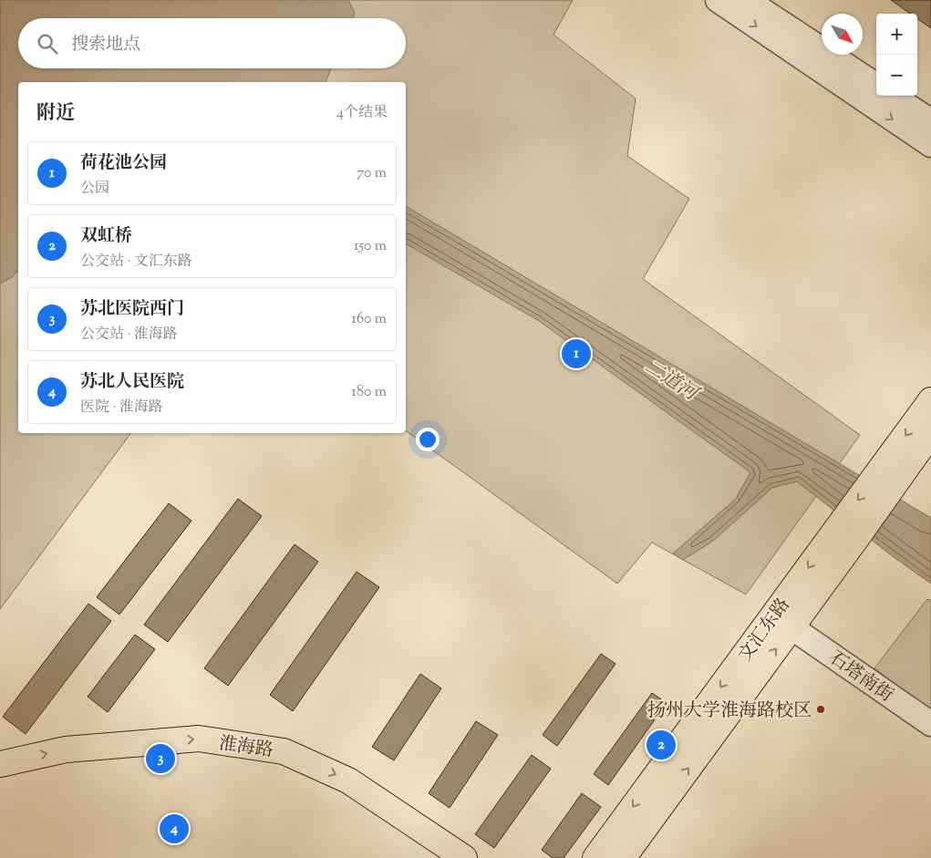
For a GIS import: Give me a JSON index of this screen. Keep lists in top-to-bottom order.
{
  "streets": {
    "main road": ["文汇东路", "淮海路"],
    "street": ["石塔南街"]
  },
  "crossings": [
    ["文汇东路", "石塔南街"]
  ],
  "one_way": ["淮海路"],
  "water": ["二道河"],
  "places": ["扬州大学淮海路校区"],
  "north": "bottom right",
  "page": {
    "map_buttons": ["+", "−"],
    "search": "搜索地点",
    "heading": ["附近", "4个结果"],
    "list": [
      {
        "mark": "1",
        "name": "荷花池公园",
        "note": "公园",
        "value": "70 m"
      },
      {
        "mark": "2",
        "name": "双虹桥",
        "note": "公交站 · 文汇东路",
        "value": "150 m"
      },
      {
        "mark": "3",
        "name": "苏北医院西门",
        "note": "公交站 · 淮海路",
        "value": "160 m"
      },
      {
        "mark": "4",
        "name": "苏北人民医院",
        "note": "医院 · 淮海路",
        "value": "180 m"
      }
    ],
    "pins": [
      "1",
      "2",
      "3",
      "4"
    ]
  }
}
